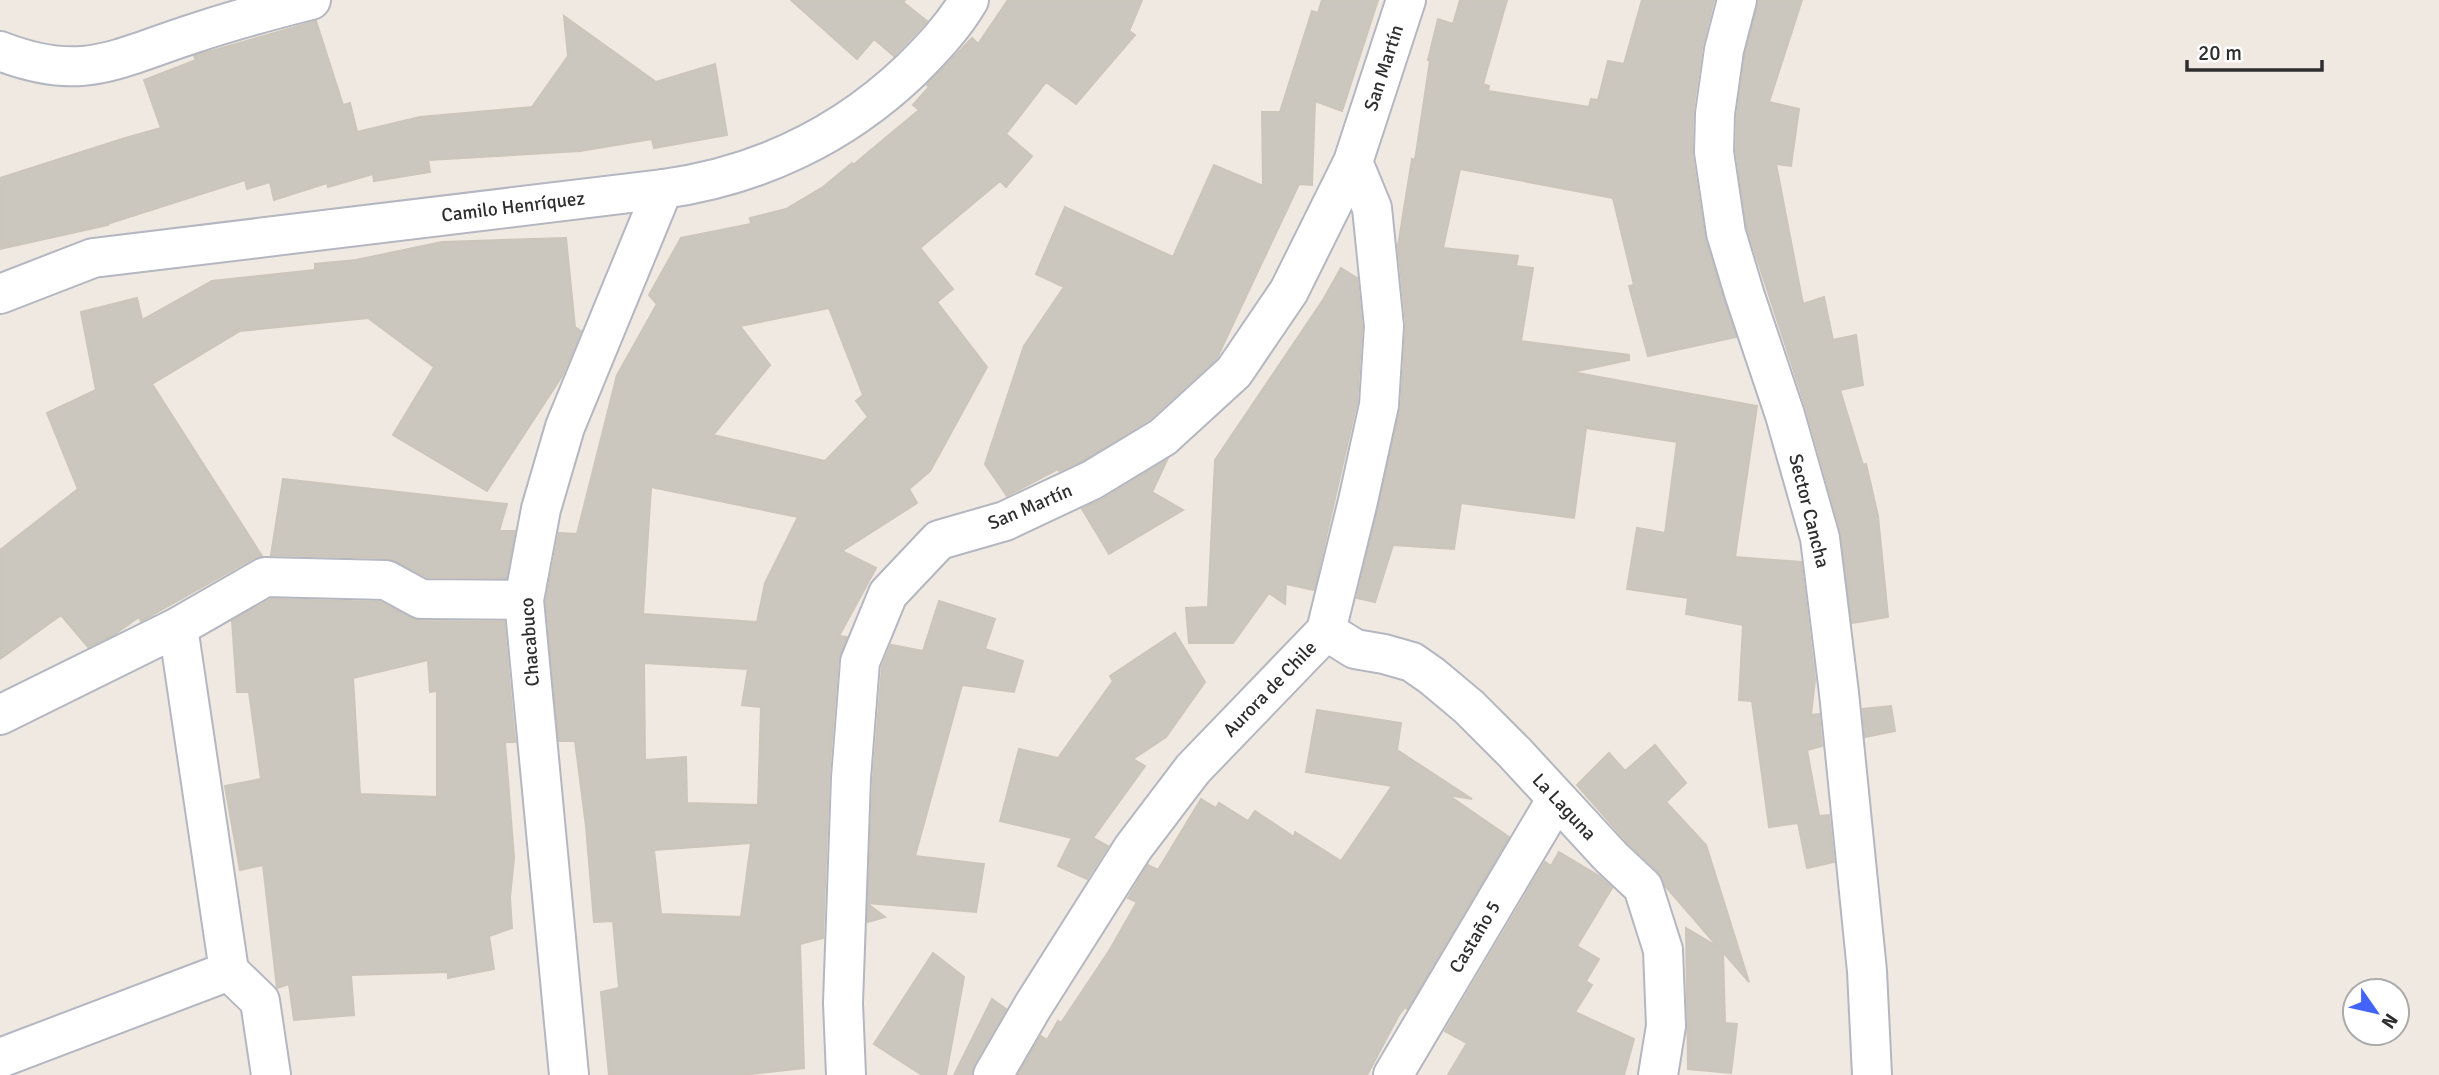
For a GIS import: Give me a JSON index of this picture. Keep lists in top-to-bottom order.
{
  "streets": {
    "street": [
      "San Martín",
      "Camilo Henríquez",
      "Sector Cancha",
      "Chacabuco",
      "Aurora de Chile",
      "La Laguna",
      "Castaño 5"
    ]
  },
  "crossings": [
    ["San Martín", "Aurora de Chile"],
    ["Camilo Henríquez", "Chacabuco"],
    ["Aurora de Chile", "La Laguna"],
    ["La Laguna", "Castaño 5"]
  ],
  "scale_bar": "20 m",
  "north": "bottom right"
}
